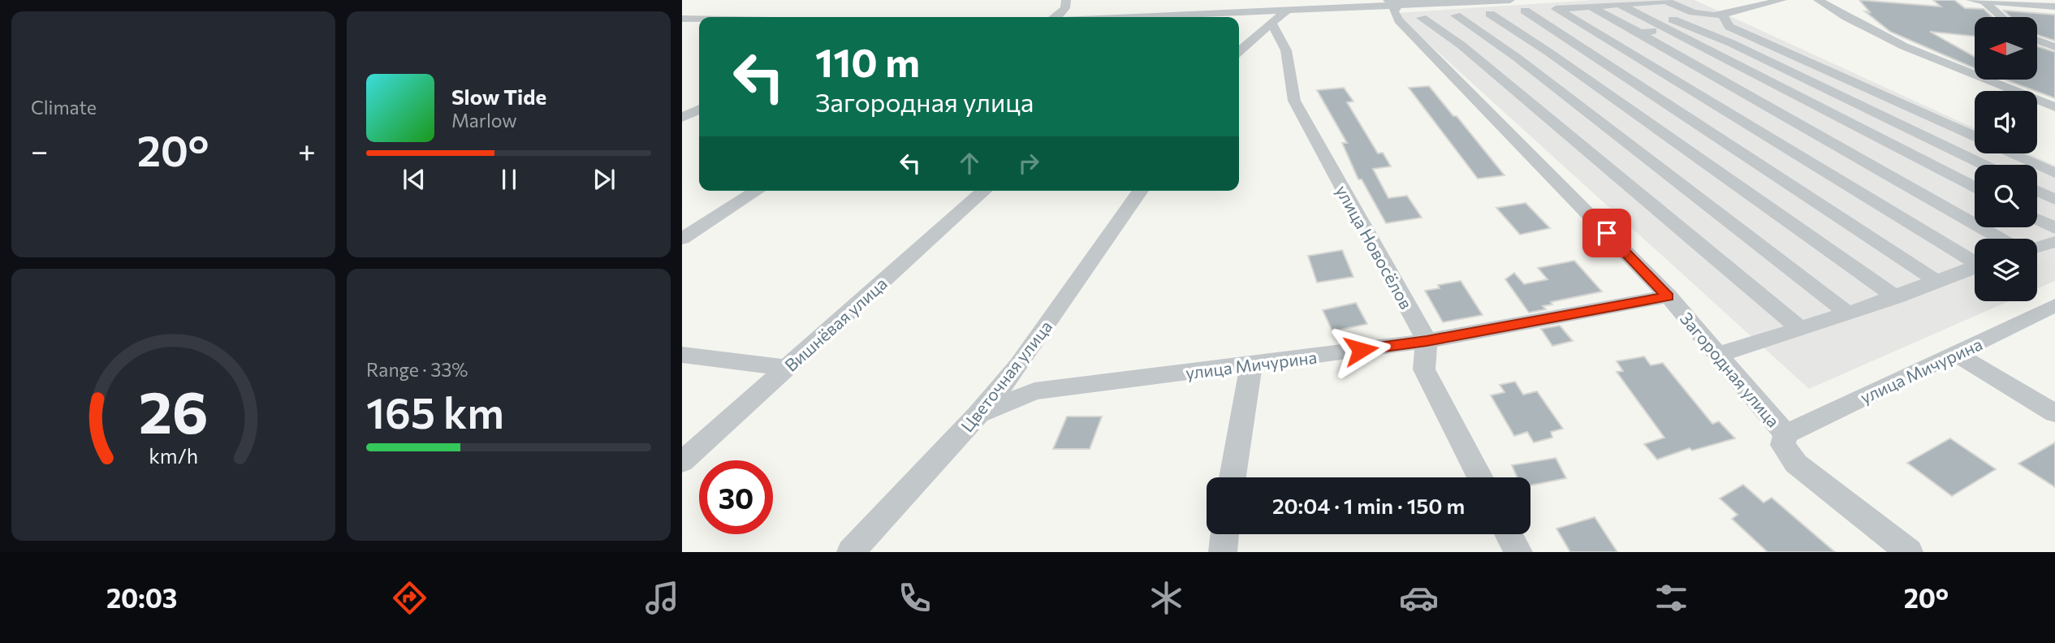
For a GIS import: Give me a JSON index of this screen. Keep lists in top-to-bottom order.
{
  "streets": {
    "street": [
      "улица Новосёлов",
      "Вишнёвая улица",
      "улица Мичурина",
      "Загородная улица",
      "Цветочная улица"
    ]
  },
  "crossings": [
    ["улица Новосёлов", "улица Мичурина"],
    ["улица Мичурина", "Загородная улица"],
    ["улица Мичурина", "Цветочная улица"]
  ],
  "north": "left",
  "page": {
    "tile": [
      "Climate",
      ["Range · 33%", "165 km"]
    ],
    "turn": ["110 m", "Загородная улица"],
    "song": ["Slow Tide", "Marlow"],
    "heat": ["−", "20°", "+"],
    "limit": "30",
    "trip": "20:04 · 1 min · 150 m",
    "tabs": ["20:03", "20°"],
    "gauge": ["26", "km/h"]
  }
}
